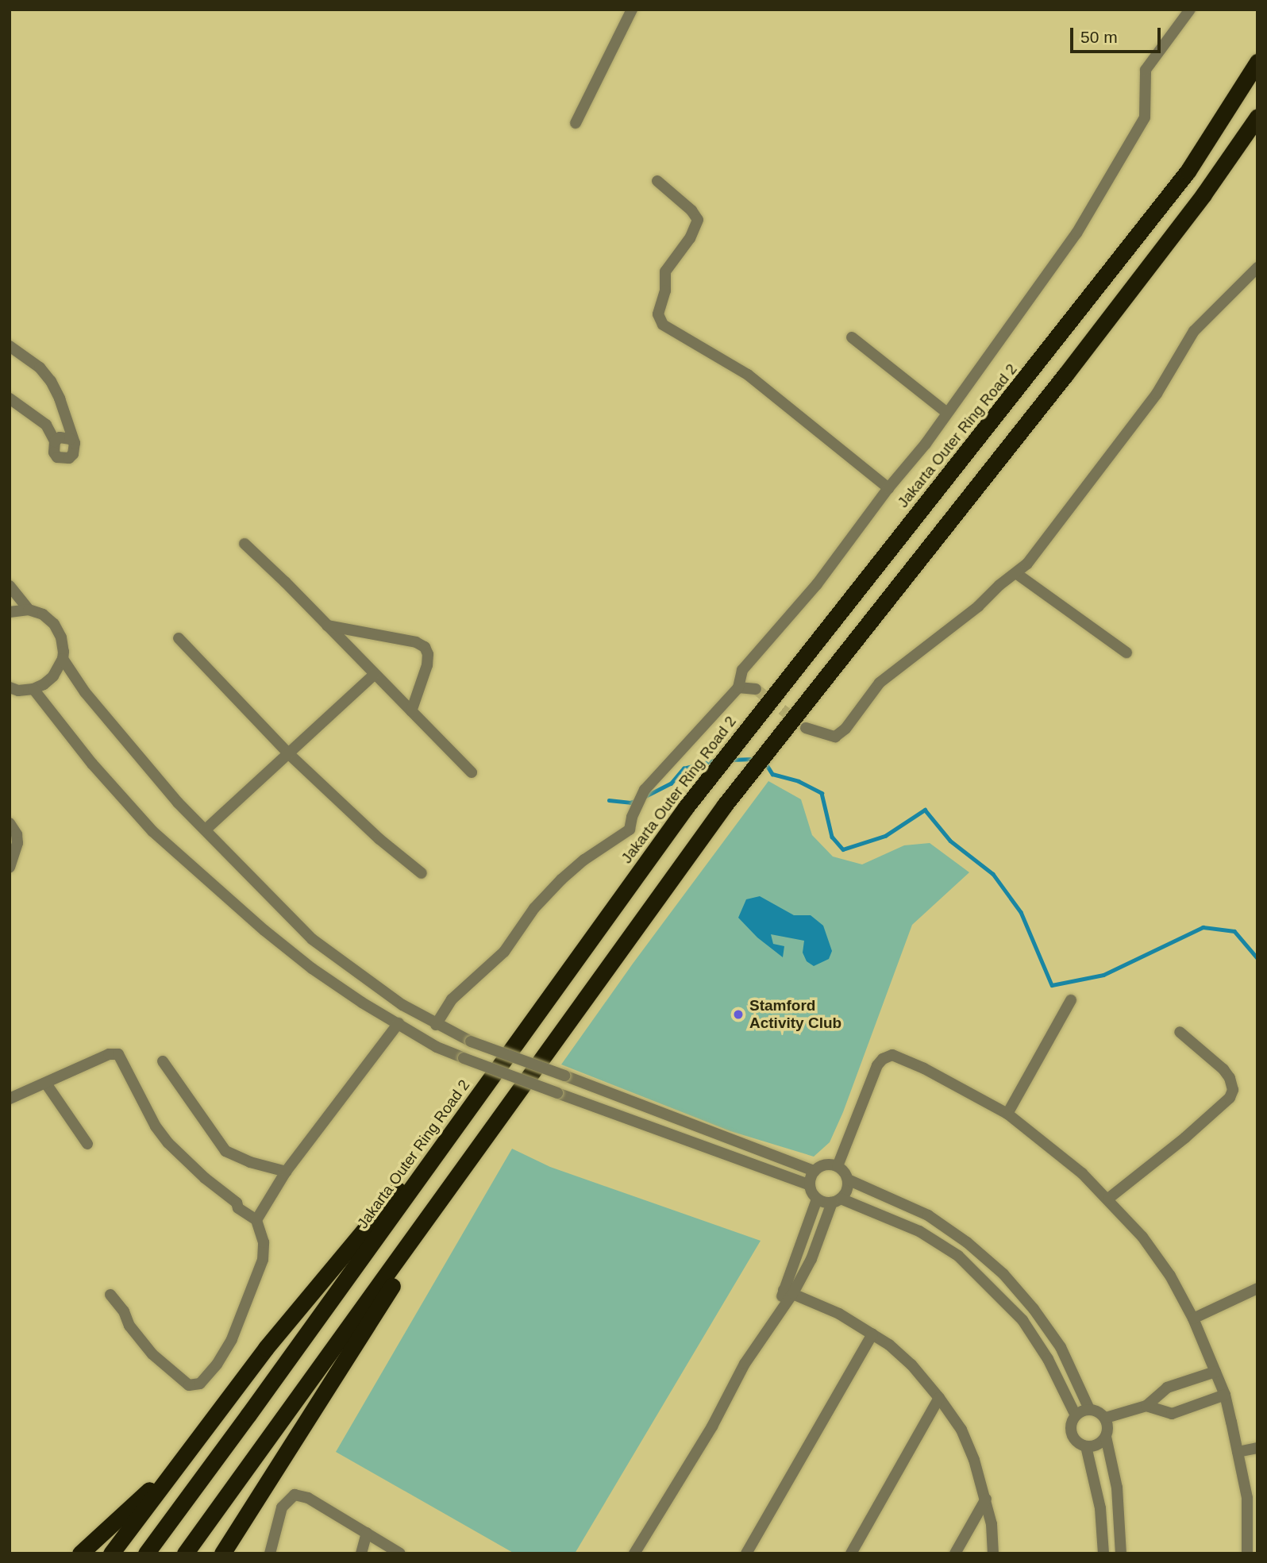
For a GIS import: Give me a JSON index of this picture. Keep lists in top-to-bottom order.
{
  "streets": {
    "highway": ["Jakarta Outer Ring Road 2"]
  },
  "places": ["Stamford Activity Club"],
  "scale_bar": "50 m"
}
